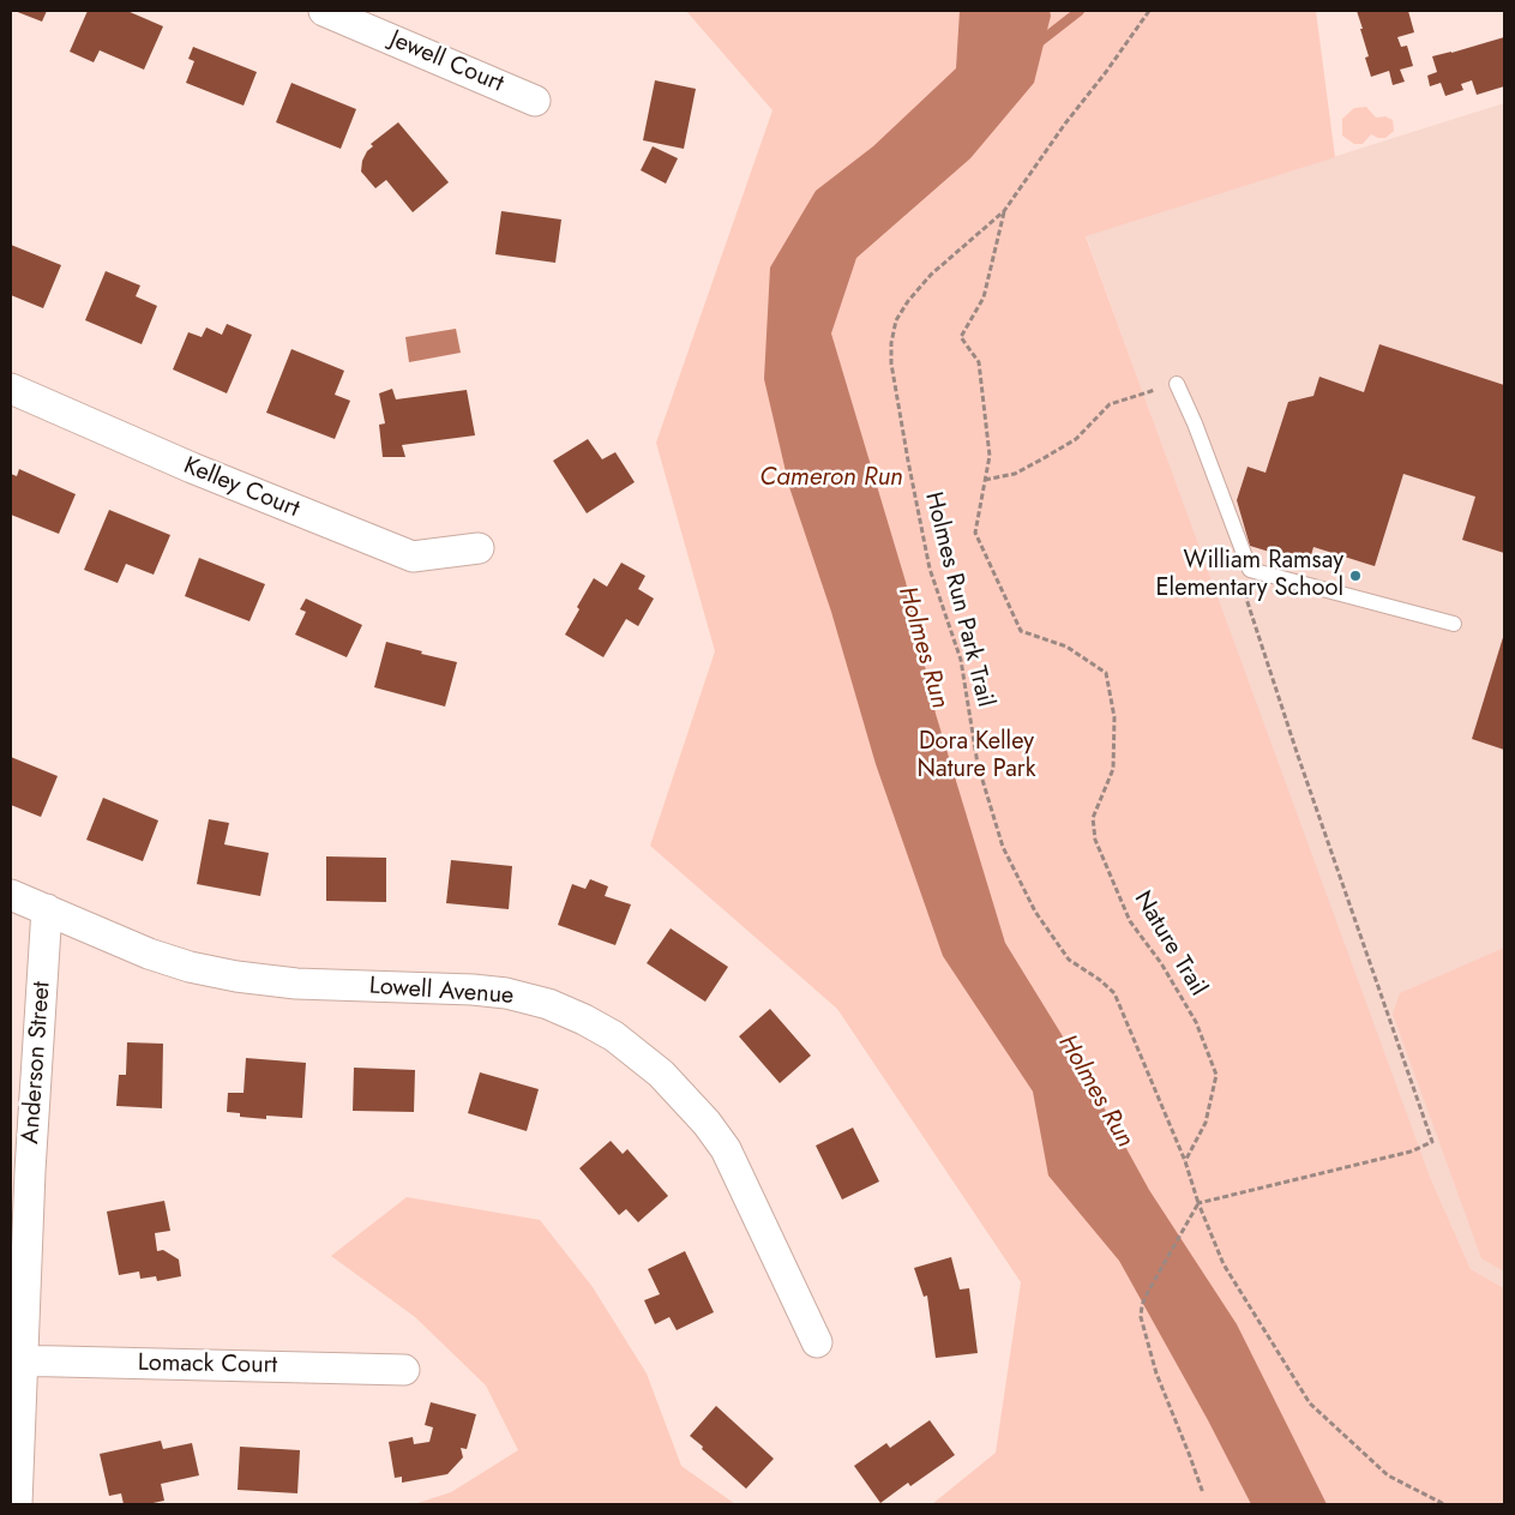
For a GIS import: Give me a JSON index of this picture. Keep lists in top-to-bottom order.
{
  "streets": {
    "street": [
      "Jewell Court",
      "Kelley Court",
      "Lowell Avenue",
      "Anderson Street",
      "Lomack Court"
    ],
    "path": ["Holmes Run Park Trail", "Nature Trail"]
  },
  "crossings": [
    ["Holmes Run Park Trail", "Nature Trail"],
    ["Lowell Avenue", "Anderson Street"],
    ["Anderson Street", "Lomack Court"]
  ],
  "water": ["Cameron Run", "Holmes Run"],
  "parks": ["Dora Kelley Nature Park"],
  "places": ["William Ramsay Elementary School"]
}
